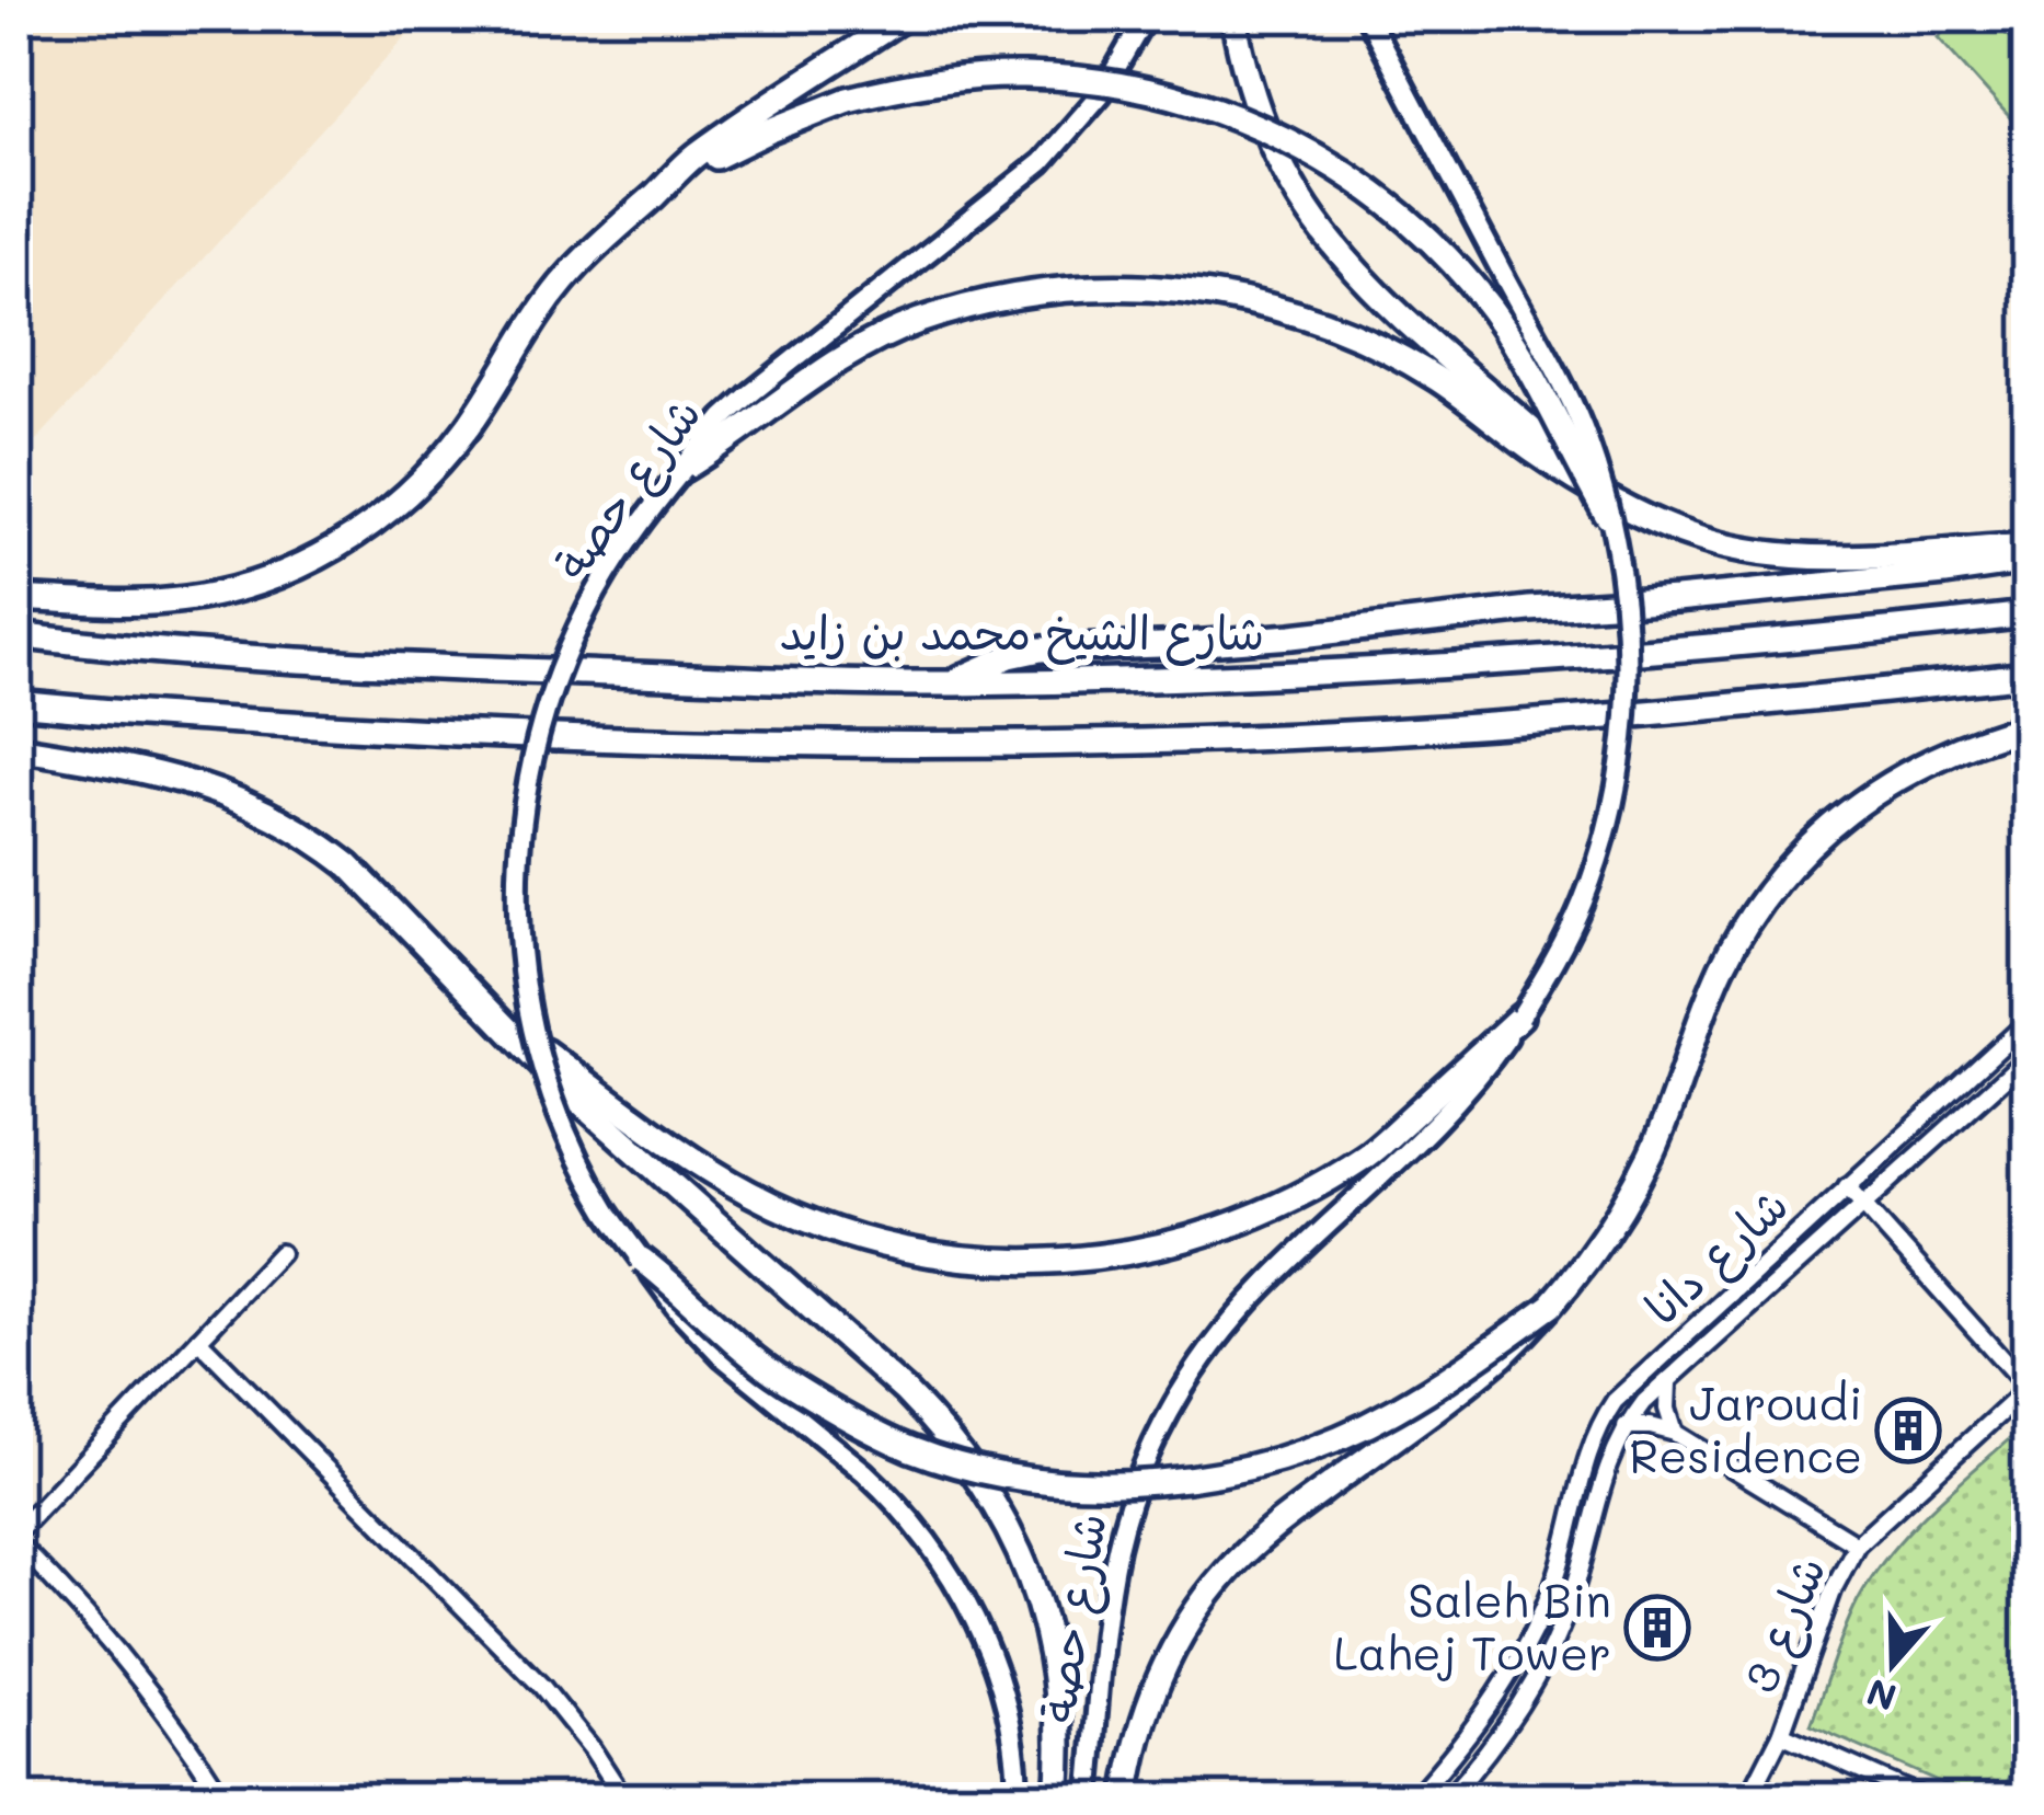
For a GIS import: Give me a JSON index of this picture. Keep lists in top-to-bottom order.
{
  "streets": {
    "highway": ["شارع الشيخ محمد بن زايد"],
    "main road": ["شارع حصة"],
    "street": ["شارع دانا", "شارع 3"]
  },
  "places": {
    "building": ["Jaroudi Residence", "Saleh Bin Lahej Tower"]
  },
  "north": "bottom"
}
